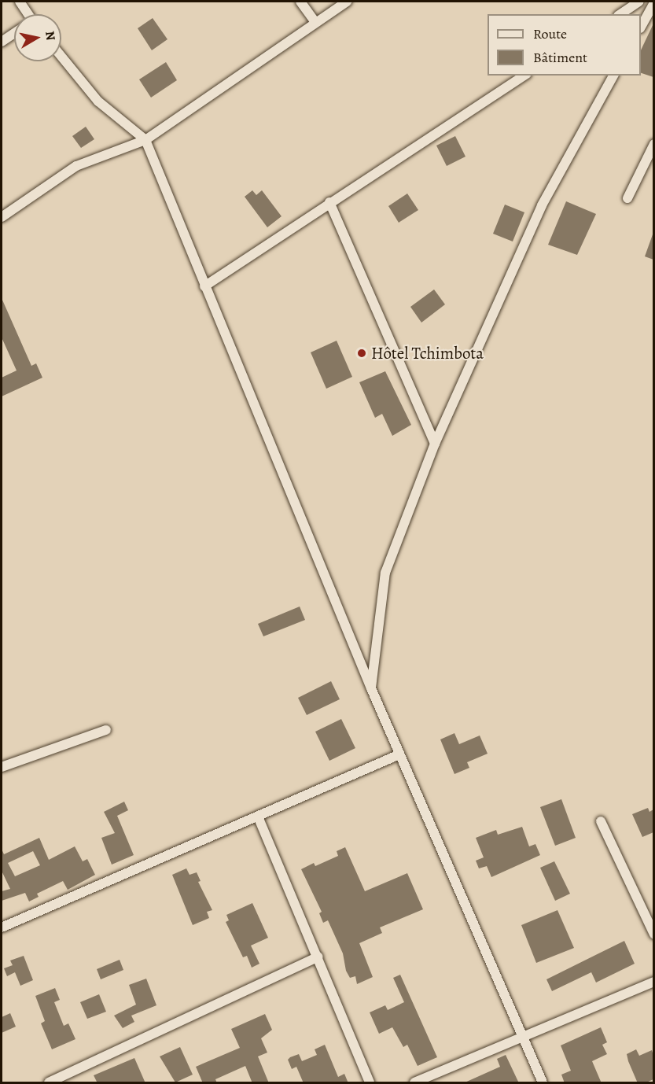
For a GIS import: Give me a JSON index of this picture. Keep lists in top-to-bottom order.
{
  "places": ["Hôtel Tchimbota"],
  "legend": ["Route", "Bâtiment"],
  "north": "right"
}
